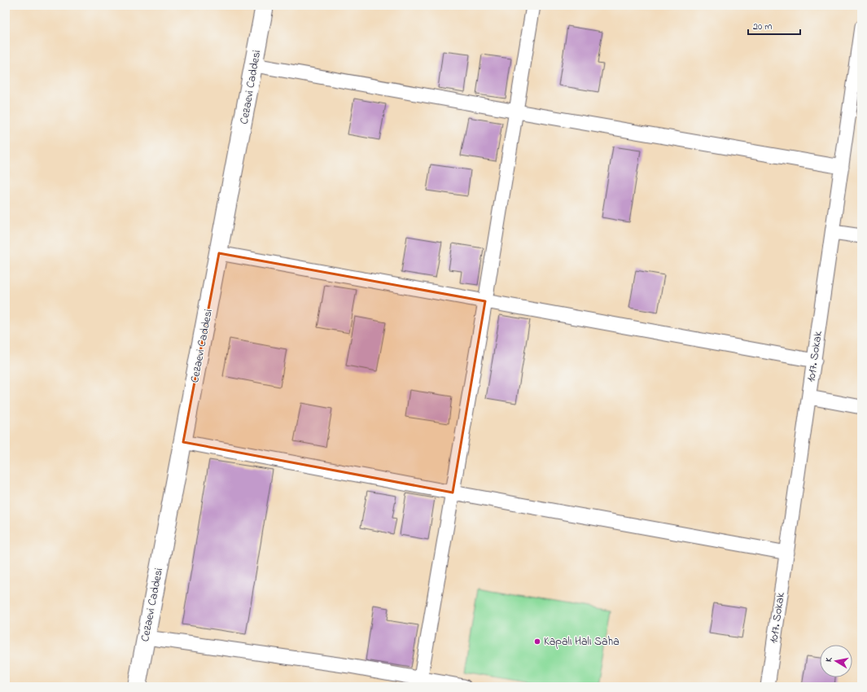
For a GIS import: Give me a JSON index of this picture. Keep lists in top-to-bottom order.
{
  "streets": {
    "street": ["Cezaevi Caddesi", "1017. Sokak"]
  },
  "places": ["Kapalı Halı Saha"],
  "scale_bar": "20 m",
  "north": "left"
}
